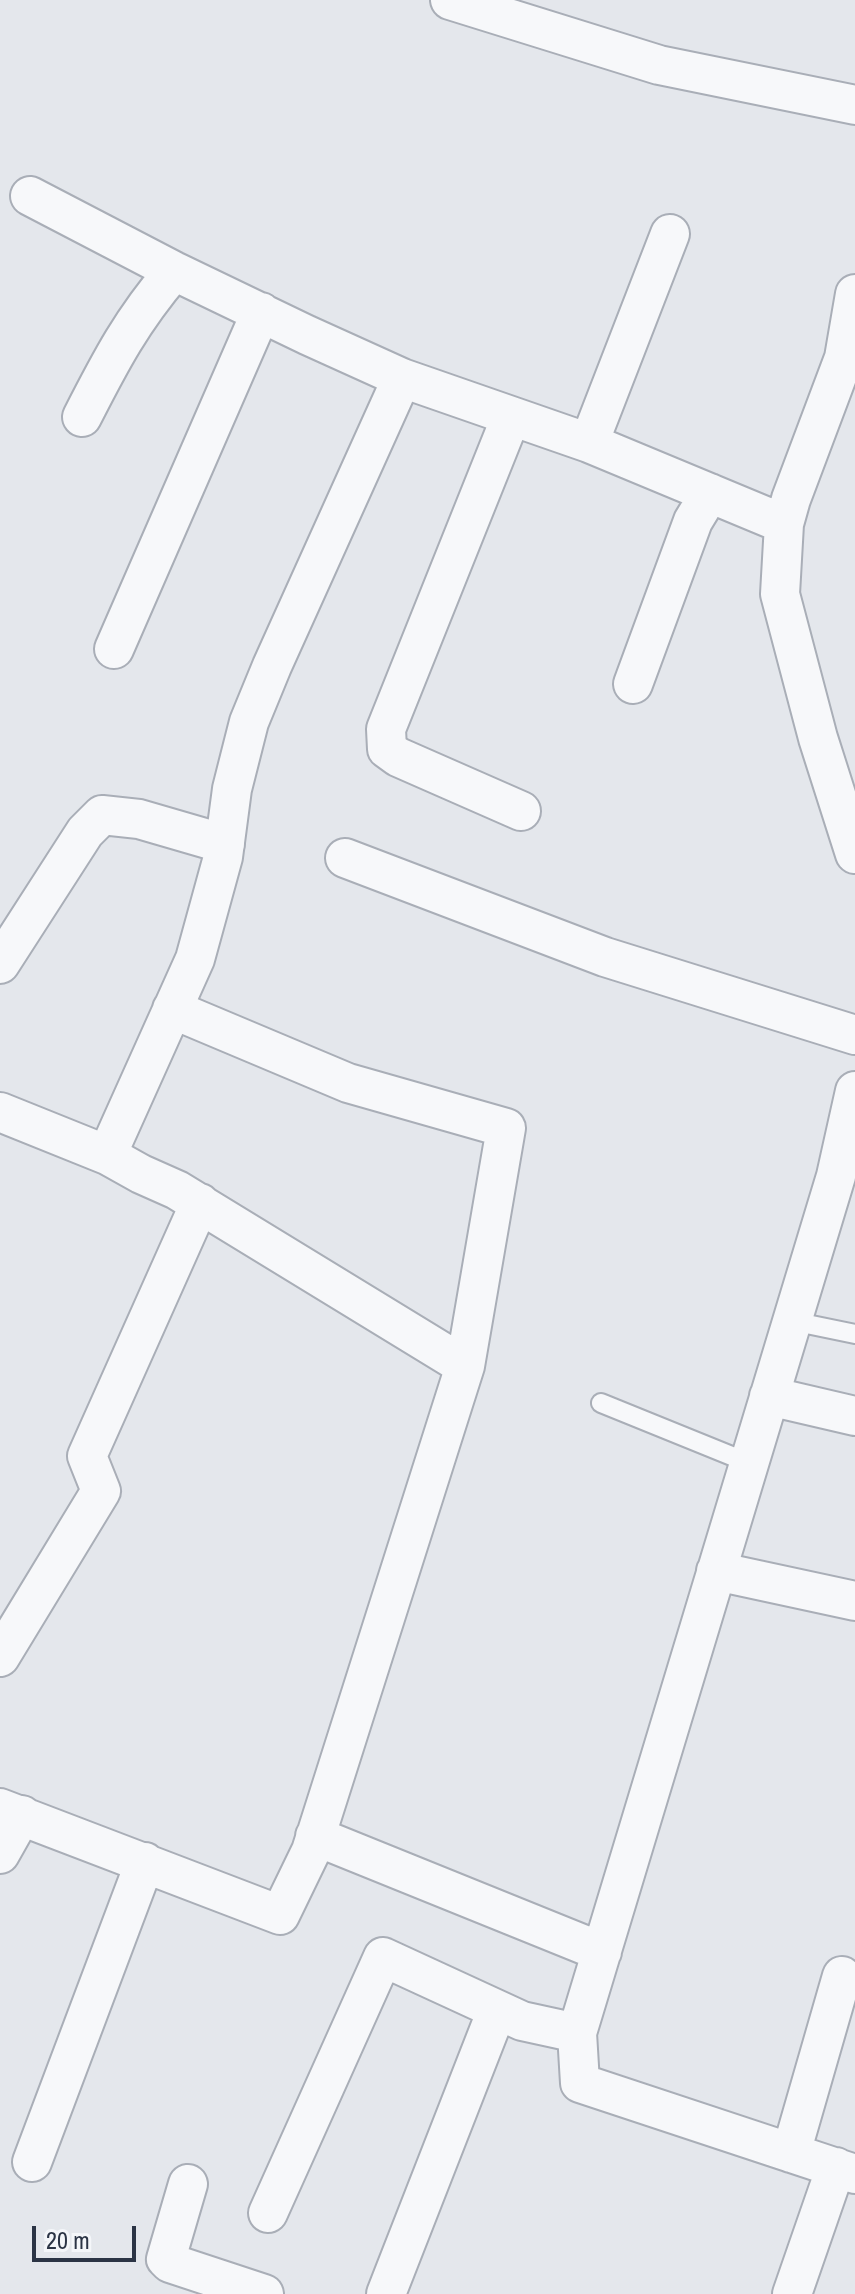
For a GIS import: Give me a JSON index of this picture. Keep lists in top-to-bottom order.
{
  "scale_bar": "20 m"
}
